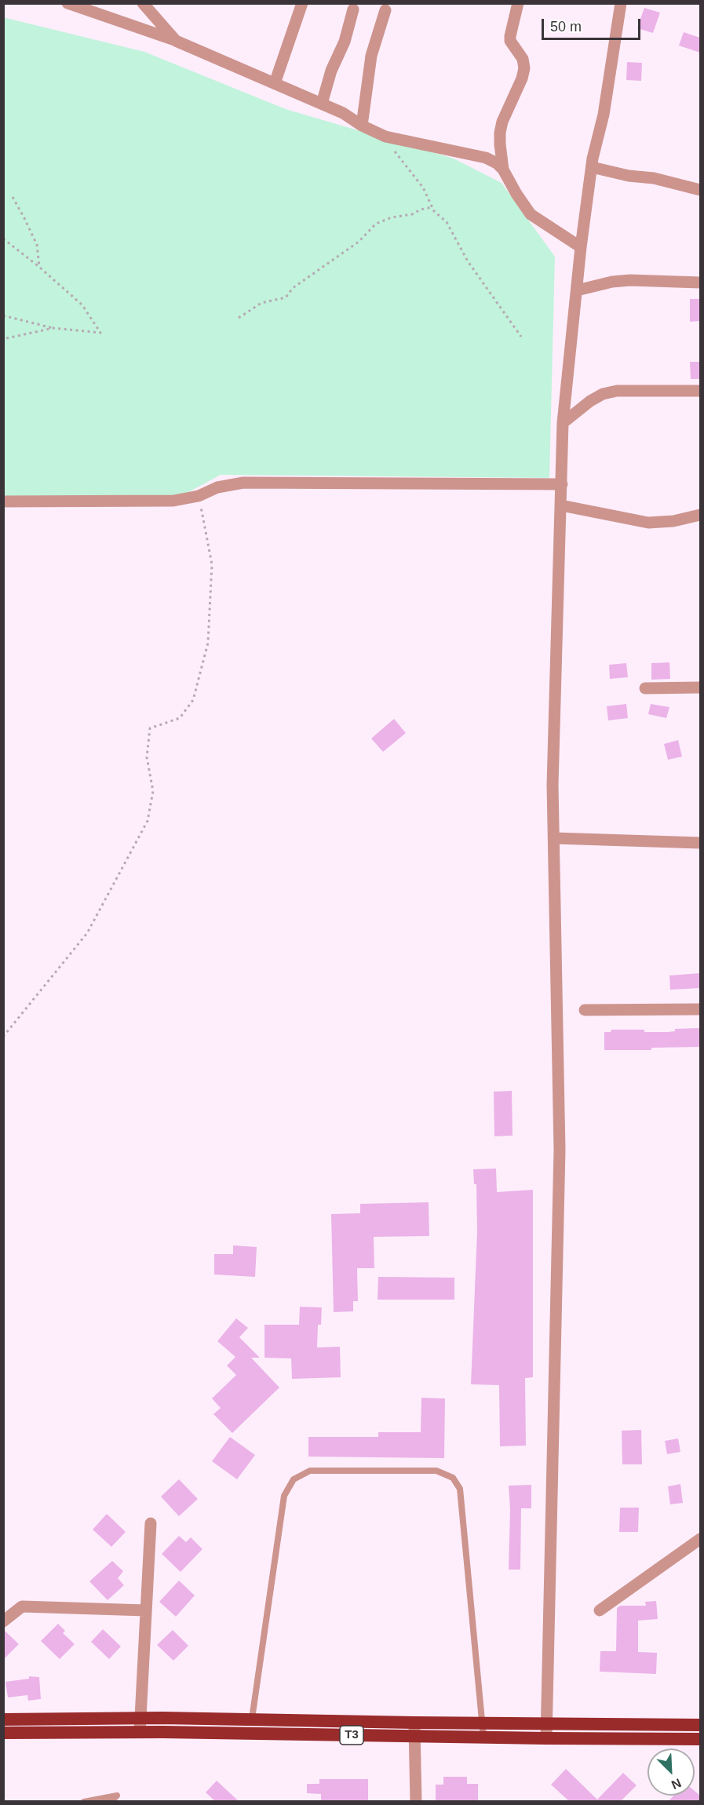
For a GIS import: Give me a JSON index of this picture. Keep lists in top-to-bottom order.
{
  "streets": {
    "highway": ["T3"]
  },
  "scale_bar": "50 m",
  "north": "bottom right"
}
